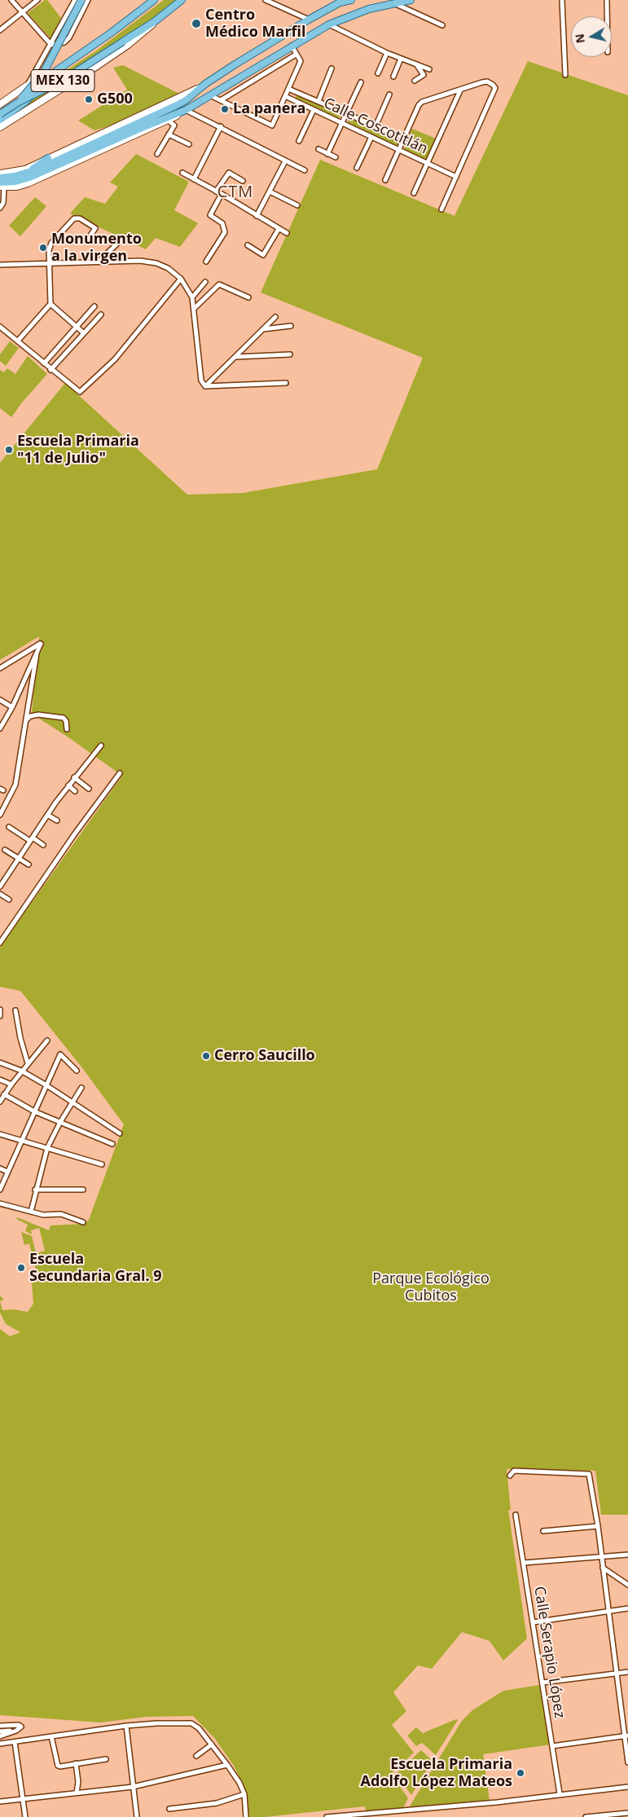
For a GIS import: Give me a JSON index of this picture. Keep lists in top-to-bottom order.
{
  "streets": {
    "main road": ["MEX 130"],
    "street": ["Calle Coscotitlán", "Calle Serapio López"]
  },
  "districts": ["CTM"],
  "parks": ["Parque Ecológico Cubitos"],
  "places": [
    "Centro Médico Marfil",
    "G500",
    "La panera",
    "Monumento a la virgen",
    "Escuela Primaria \"11 de Julio\"",
    "Cerro Saucillo",
    "Escuela Secundaria Gral. 9",
    "Escuela Primaria Adolfo López Mateos"
  ],
  "north": "left"
}
